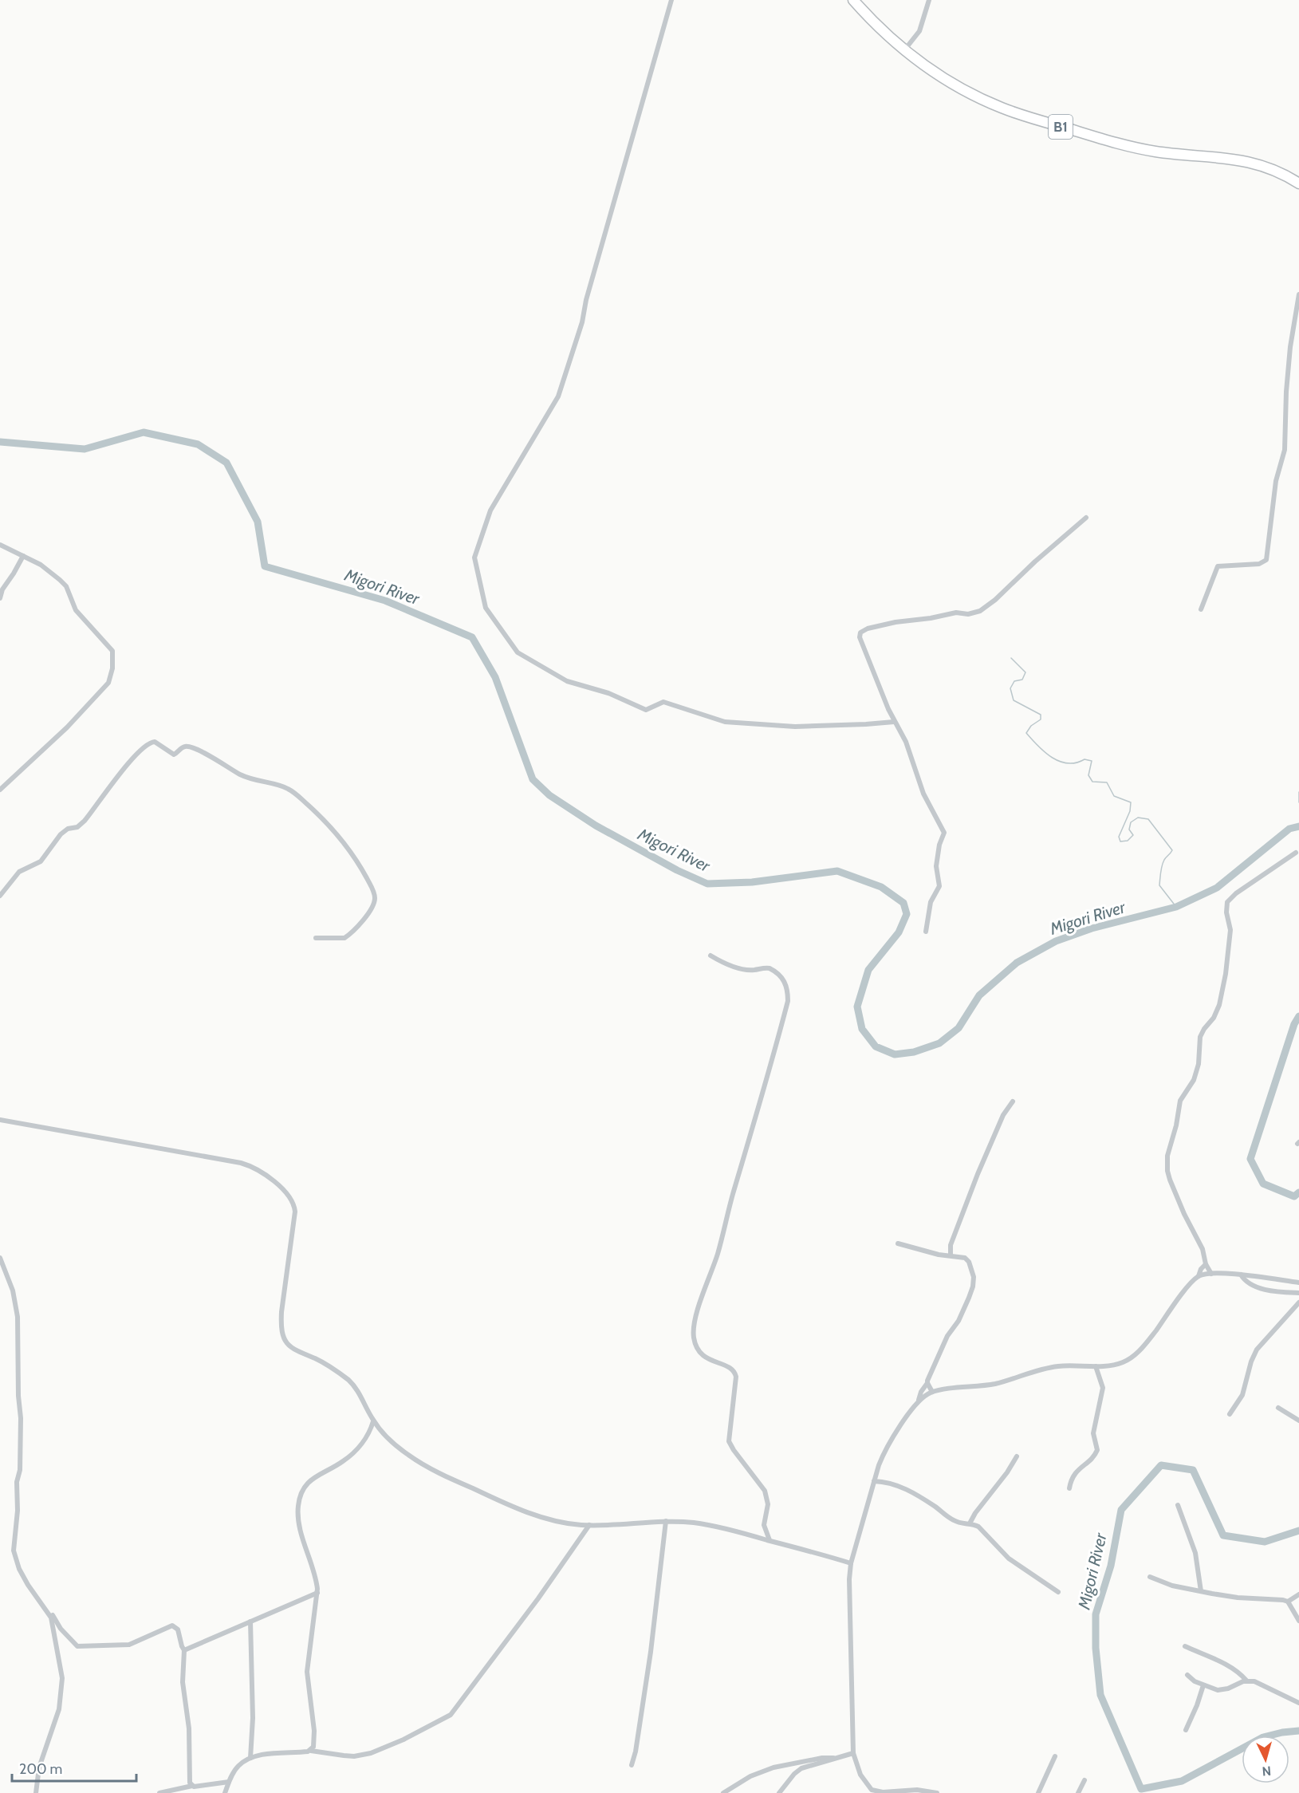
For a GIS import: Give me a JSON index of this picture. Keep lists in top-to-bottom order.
{
  "streets": {
    "highway": ["B1"]
  },
  "water": ["Migori River"],
  "scale_bar": "200 m",
  "north": "bottom"
}
